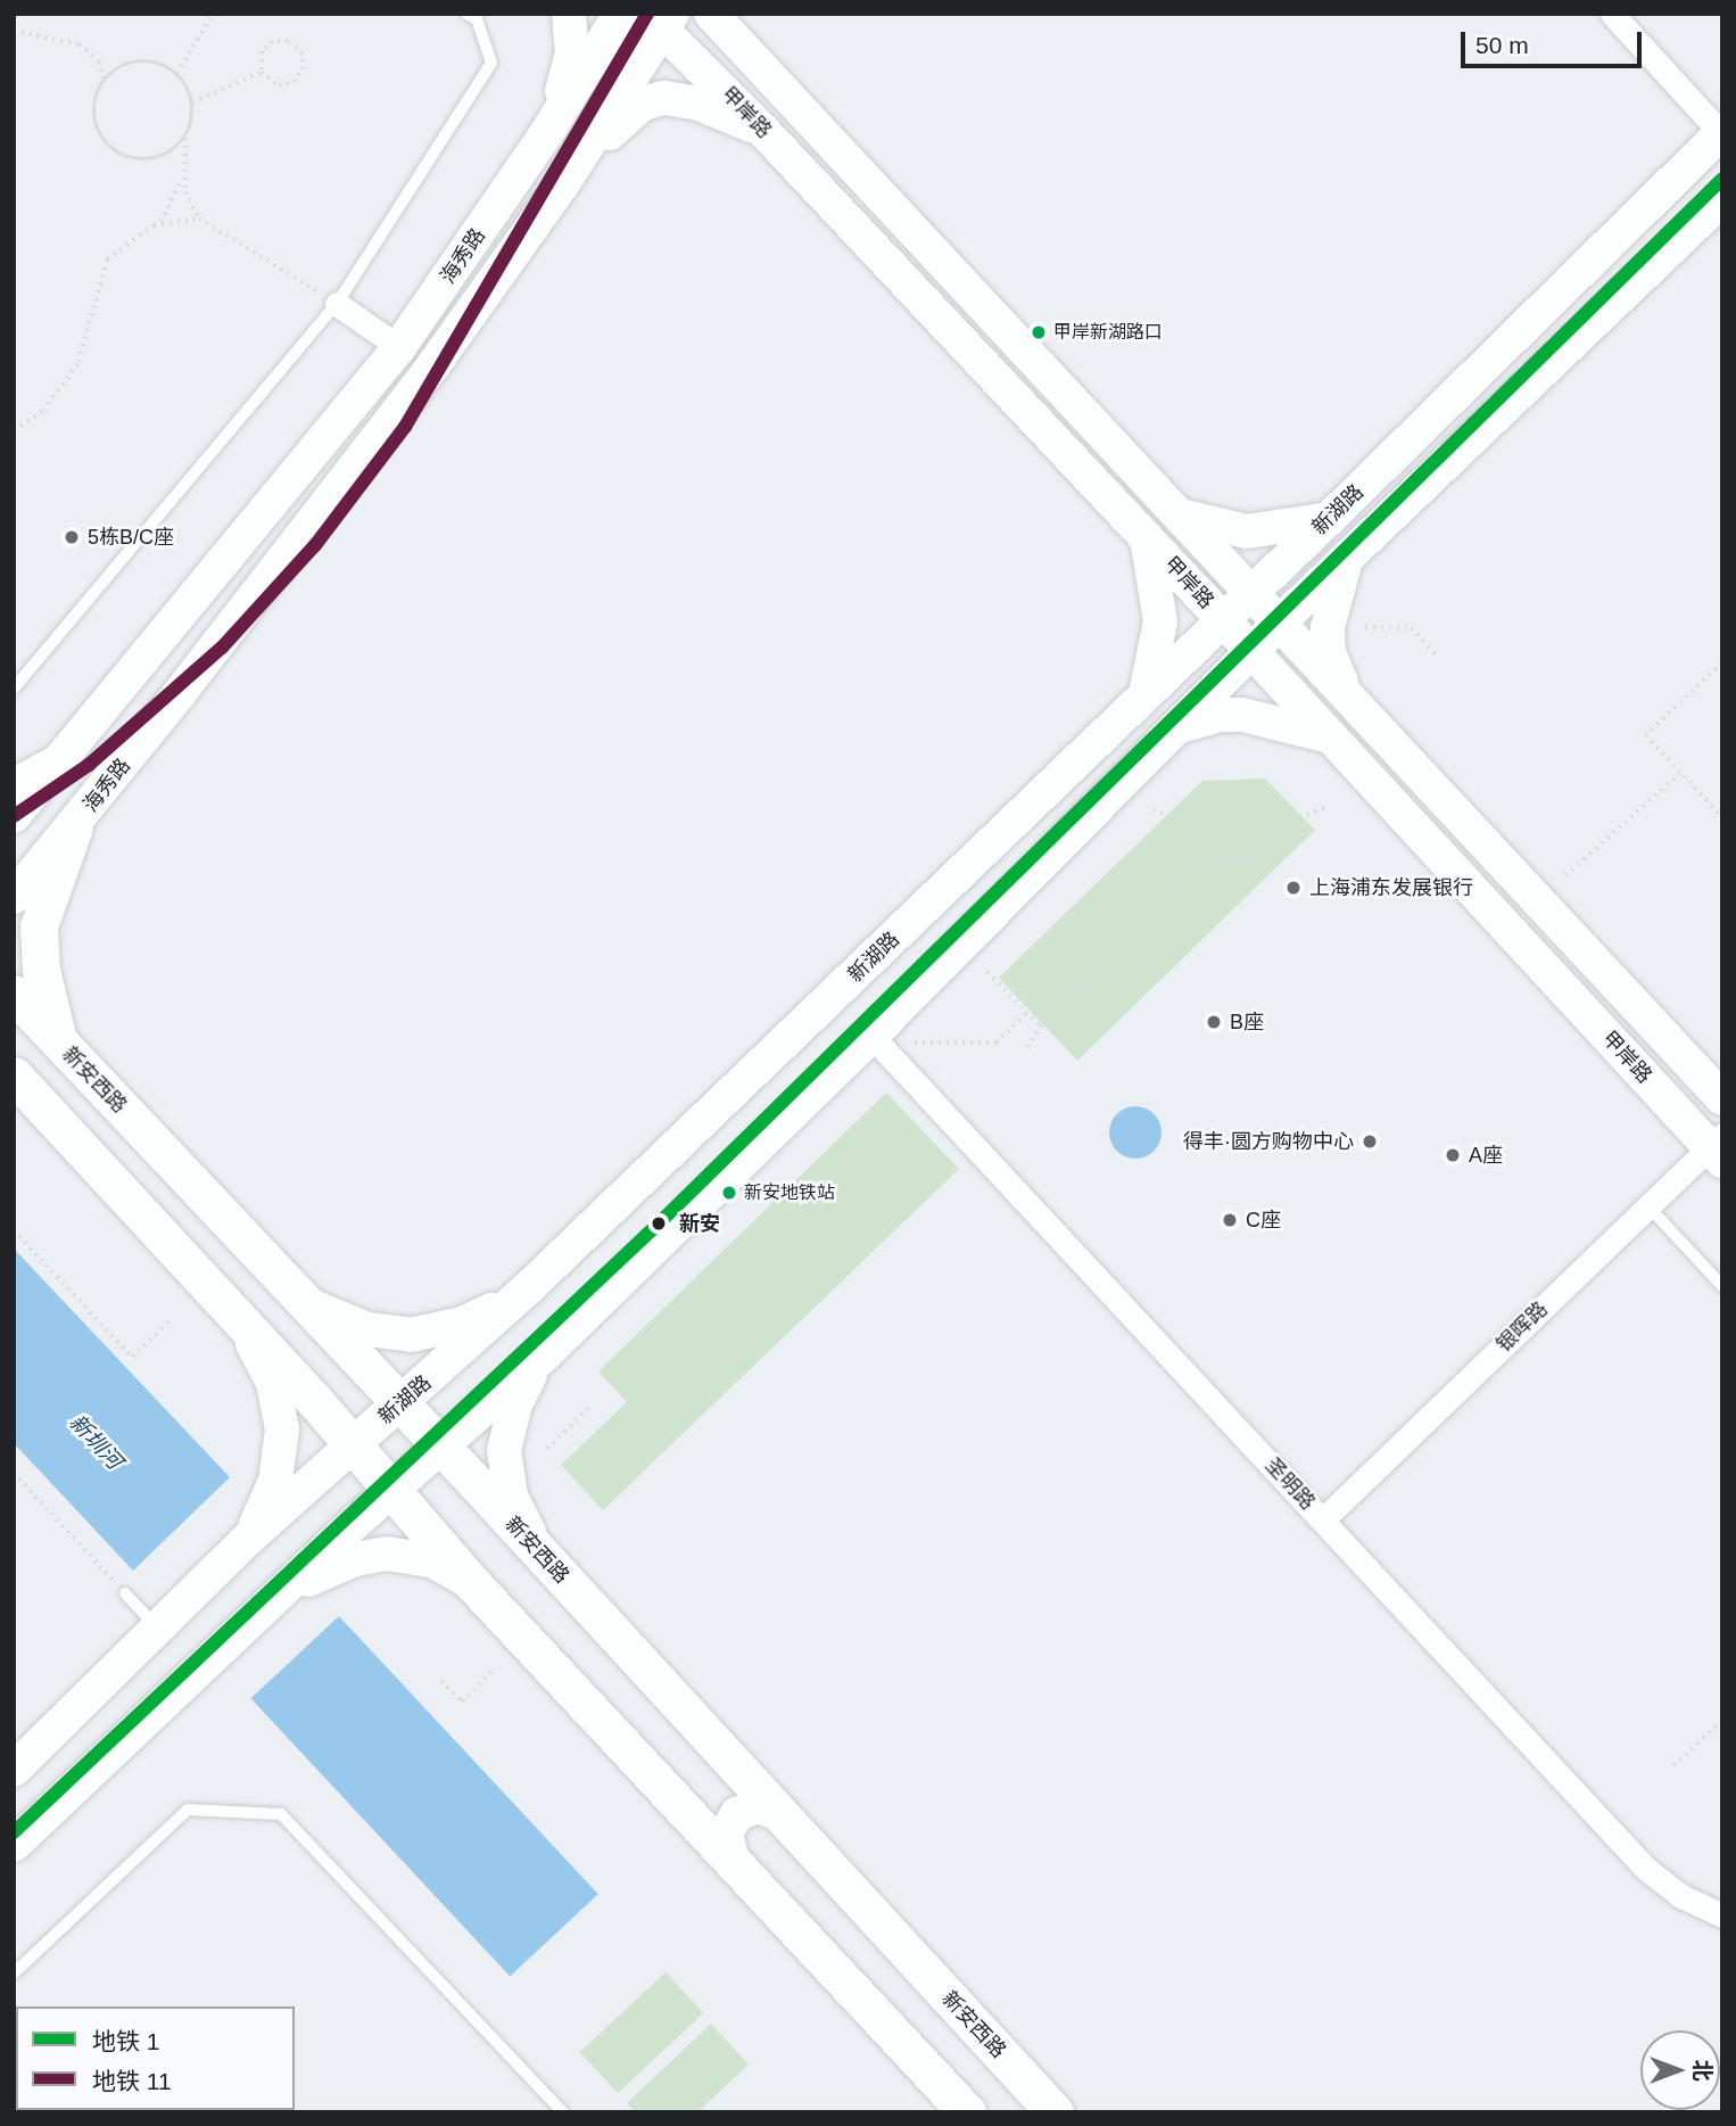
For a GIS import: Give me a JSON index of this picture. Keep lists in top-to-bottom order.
{
  "streets": {
    "main road": [
      "甲岸路",
      "海秀路",
      "新湖路",
      "新安西路"
    ],
    "street": ["银晖路", "圣明路"]
  },
  "crossings": [
    ["甲岸路", "海秀路"],
    ["甲岸路", "新湖路"],
    ["甲岸路", "银晖路"],
    ["新湖路", "新安西路"],
    ["新湖路", "圣明路"],
    ["银晖路", "圣明路"]
  ],
  "water": ["新圳河"],
  "places": [
    "甲岸新湖路口",
    "5栋B/C座",
    "上海浦东发展银行",
    "B座",
    "得丰·圆方购物中心",
    "A座",
    "新安地铁站",
    "C座",
    "新安"
  ],
  "lines": ["metro line 11", "metro line 1"],
  "legend": ["地铁 1", "地铁 11"],
  "scale_bar": "50 m",
  "north": "right"
}
